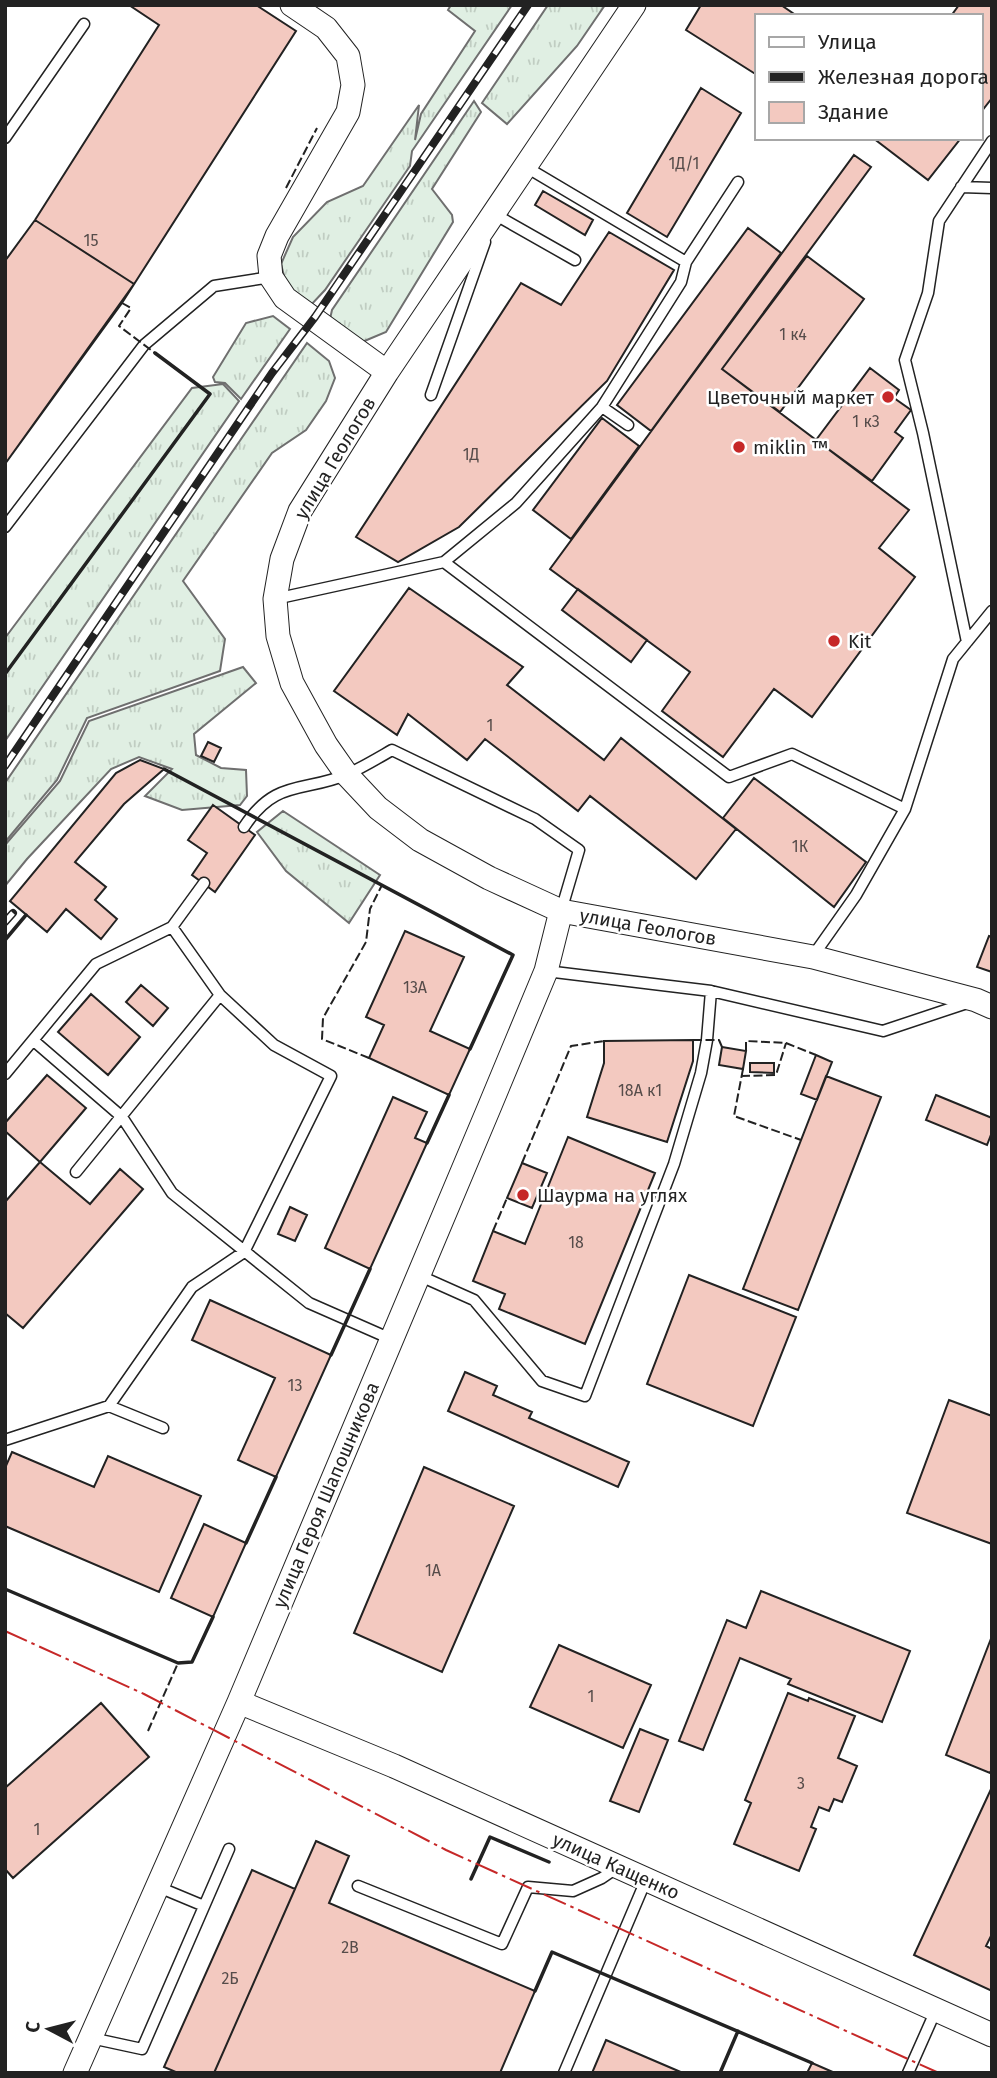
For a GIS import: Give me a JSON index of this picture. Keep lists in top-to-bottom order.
{
  "streets": {
    "street": ["улица Геологов", "улица Героя Шапошникова", "улица Кащенко"]
  },
  "crossings": [
    ["улица Геологов", "улица Героя Шапошникова"],
    ["улица Героя Шапошникова", "улица Кащенко"]
  ],
  "places": [
    "Цветочный маркет",
    "miklin ™",
    "Kit",
    "Шаурма на углях"
  ],
  "house_numbers": [
    "1Д/1",
    "15",
    "1 к4",
    "1 к3",
    "1Д",
    "1",
    "1К",
    "13А",
    "18А к1",
    "18",
    "13",
    "1А",
    "1",
    "3",
    "1",
    "2В",
    "2Б"
  ],
  "legend": ["Улица", "Железная дорога", "Здание"],
  "north": "left"
}
